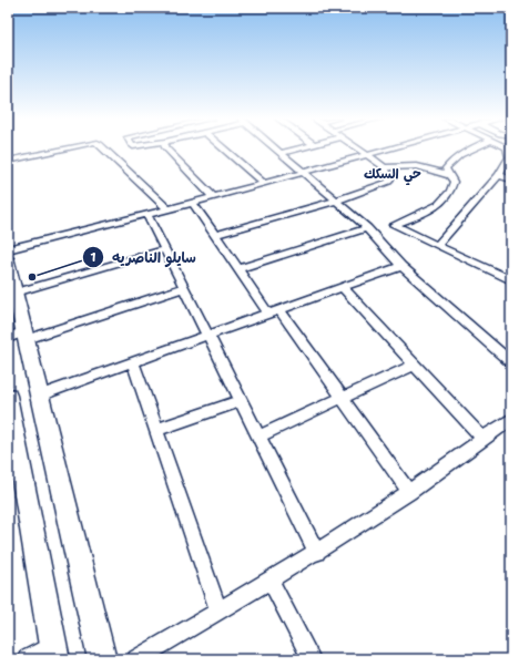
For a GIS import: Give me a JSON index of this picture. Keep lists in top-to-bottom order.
{
  "districts": ["حي السكك"],
  "places": ["سايلو الناصريه"]
}
